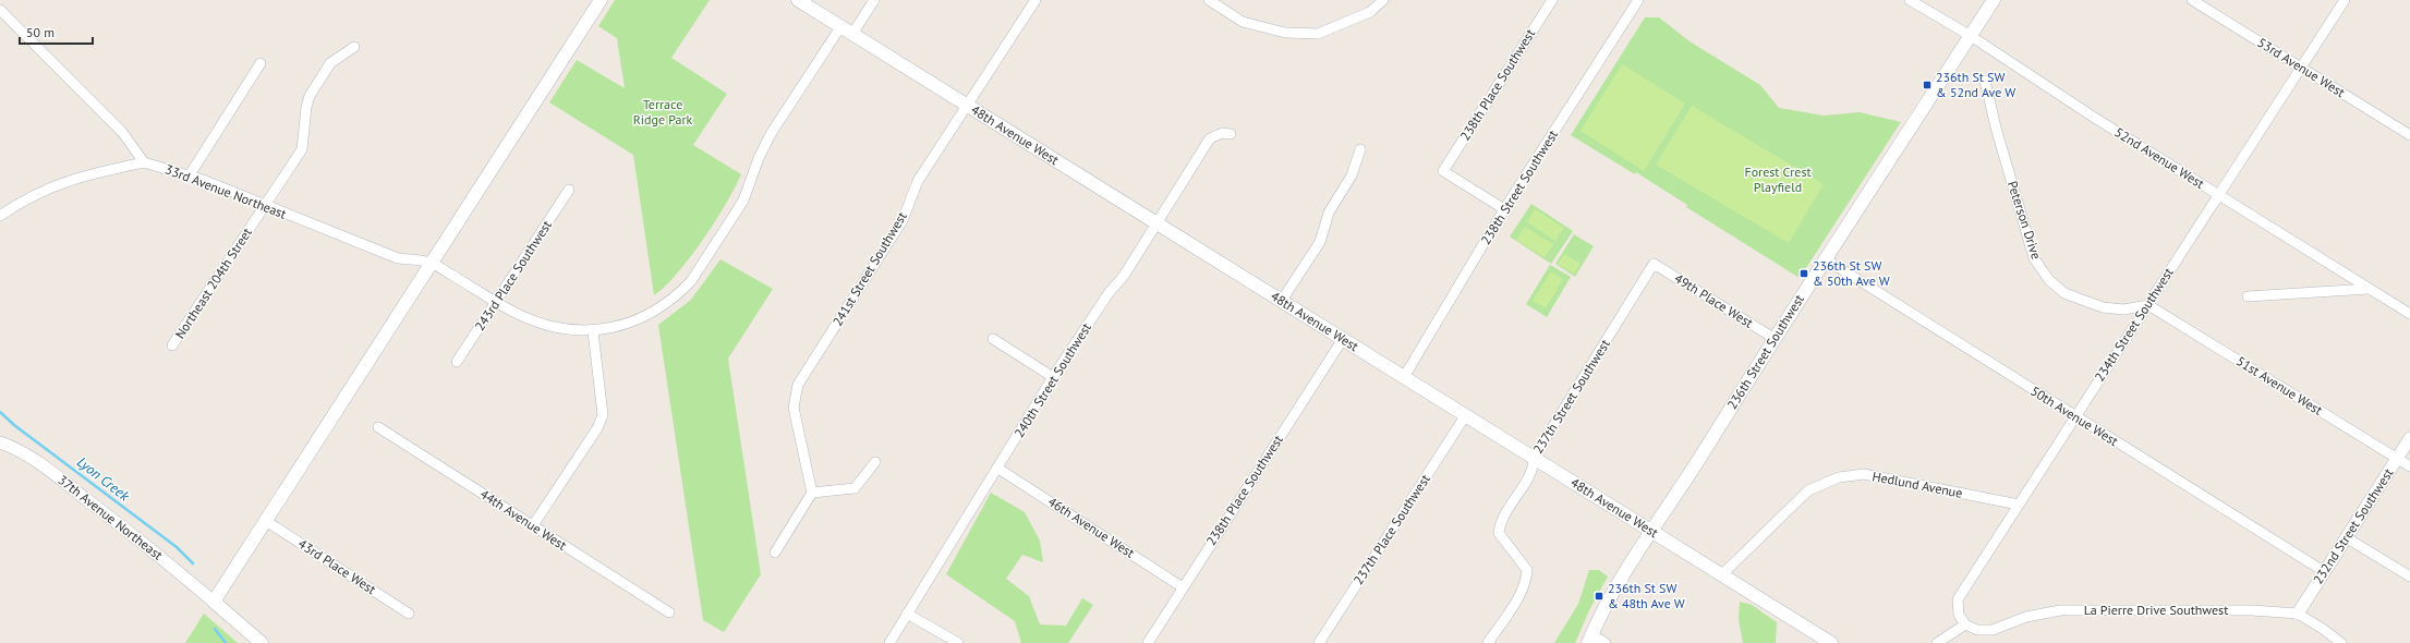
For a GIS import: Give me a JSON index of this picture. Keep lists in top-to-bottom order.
{
  "streets": {
    "main road": ["48th Avenue West", "236th Street Southwest"],
    "street": [
      "53rd Avenue West",
      "238th Place Southwest",
      "52nd Avenue West",
      "238th Street Southwest",
      "33rd Avenue Northeast",
      "Peterson Drive",
      "241st Street Southwest",
      "243rd Place Southwest",
      "Northeast 204th Street",
      "49th Place West",
      "234th Street Southwest",
      "240th Street Southwest",
      "51st Avenue West",
      "237th Street Southwest",
      "50th Avenue West",
      "Hedlund Avenue",
      "37th Avenue Northeast",
      "44th Avenue West",
      "232nd Street Southwest",
      "46th Avenue West",
      "237th Place Southwest",
      "43rd Place West",
      "La Pierre Drive Southwest"
    ]
  },
  "crossings": [
    ["53rd Avenue West", "234th Street Southwest"],
    ["238th Place Southwest", "48th Avenue West"],
    ["238th Place Southwest", "238th Street Southwest"],
    ["238th Place Southwest", "46th Avenue West"],
    ["48th Avenue West", "238th Street Southwest"],
    ["48th Avenue West", "241st Street Southwest"],
    ["48th Avenue West", "236th Street Southwest"],
    ["48th Avenue West", "240th Street Southwest"],
    ["48th Avenue West", "237th Street Southwest"],
    ["48th Avenue West", "Hedlund Avenue"],
    ["48th Avenue West", "237th Place Southwest"],
    ["52nd Avenue West", "234th Street Southwest"],
    ["52nd Avenue West", "236th Street Southwest"],
    ["33rd Avenue Northeast", "Northeast 204th Street"],
    ["Peterson Drive", "234th Street Southwest"],
    ["Peterson Drive", "51st Avenue West"],
    ["49th Place West", "236th Street Southwest"],
    ["49th Place West", "237th Street Southwest"],
    ["234th Street Southwest", "51st Avenue West"],
    ["234th Street Southwest", "50th Avenue West"],
    ["234th Street Southwest", "Hedlund Avenue"],
    ["234th Street Southwest", "La Pierre Drive Southwest"],
    ["236th Street Southwest", "50th Avenue West"],
    ["240th Street Southwest", "46th Avenue West"],
    ["51st Avenue West", "232nd Street Southwest"],
    ["50th Avenue West", "232nd Street Southwest"],
    ["232nd Street Southwest", "La Pierre Drive Southwest"]
  ],
  "water": ["Lyon Creek"],
  "parks": ["Terrace Ridge Park", "Forest Crest Playfield"],
  "places": {
    "transit": ["236th St SW & 52nd Ave W", "236th St SW & 50th Ave W", "236th St SW & 48th Ave W"]
  },
  "scale_bar": "50 m"
}
